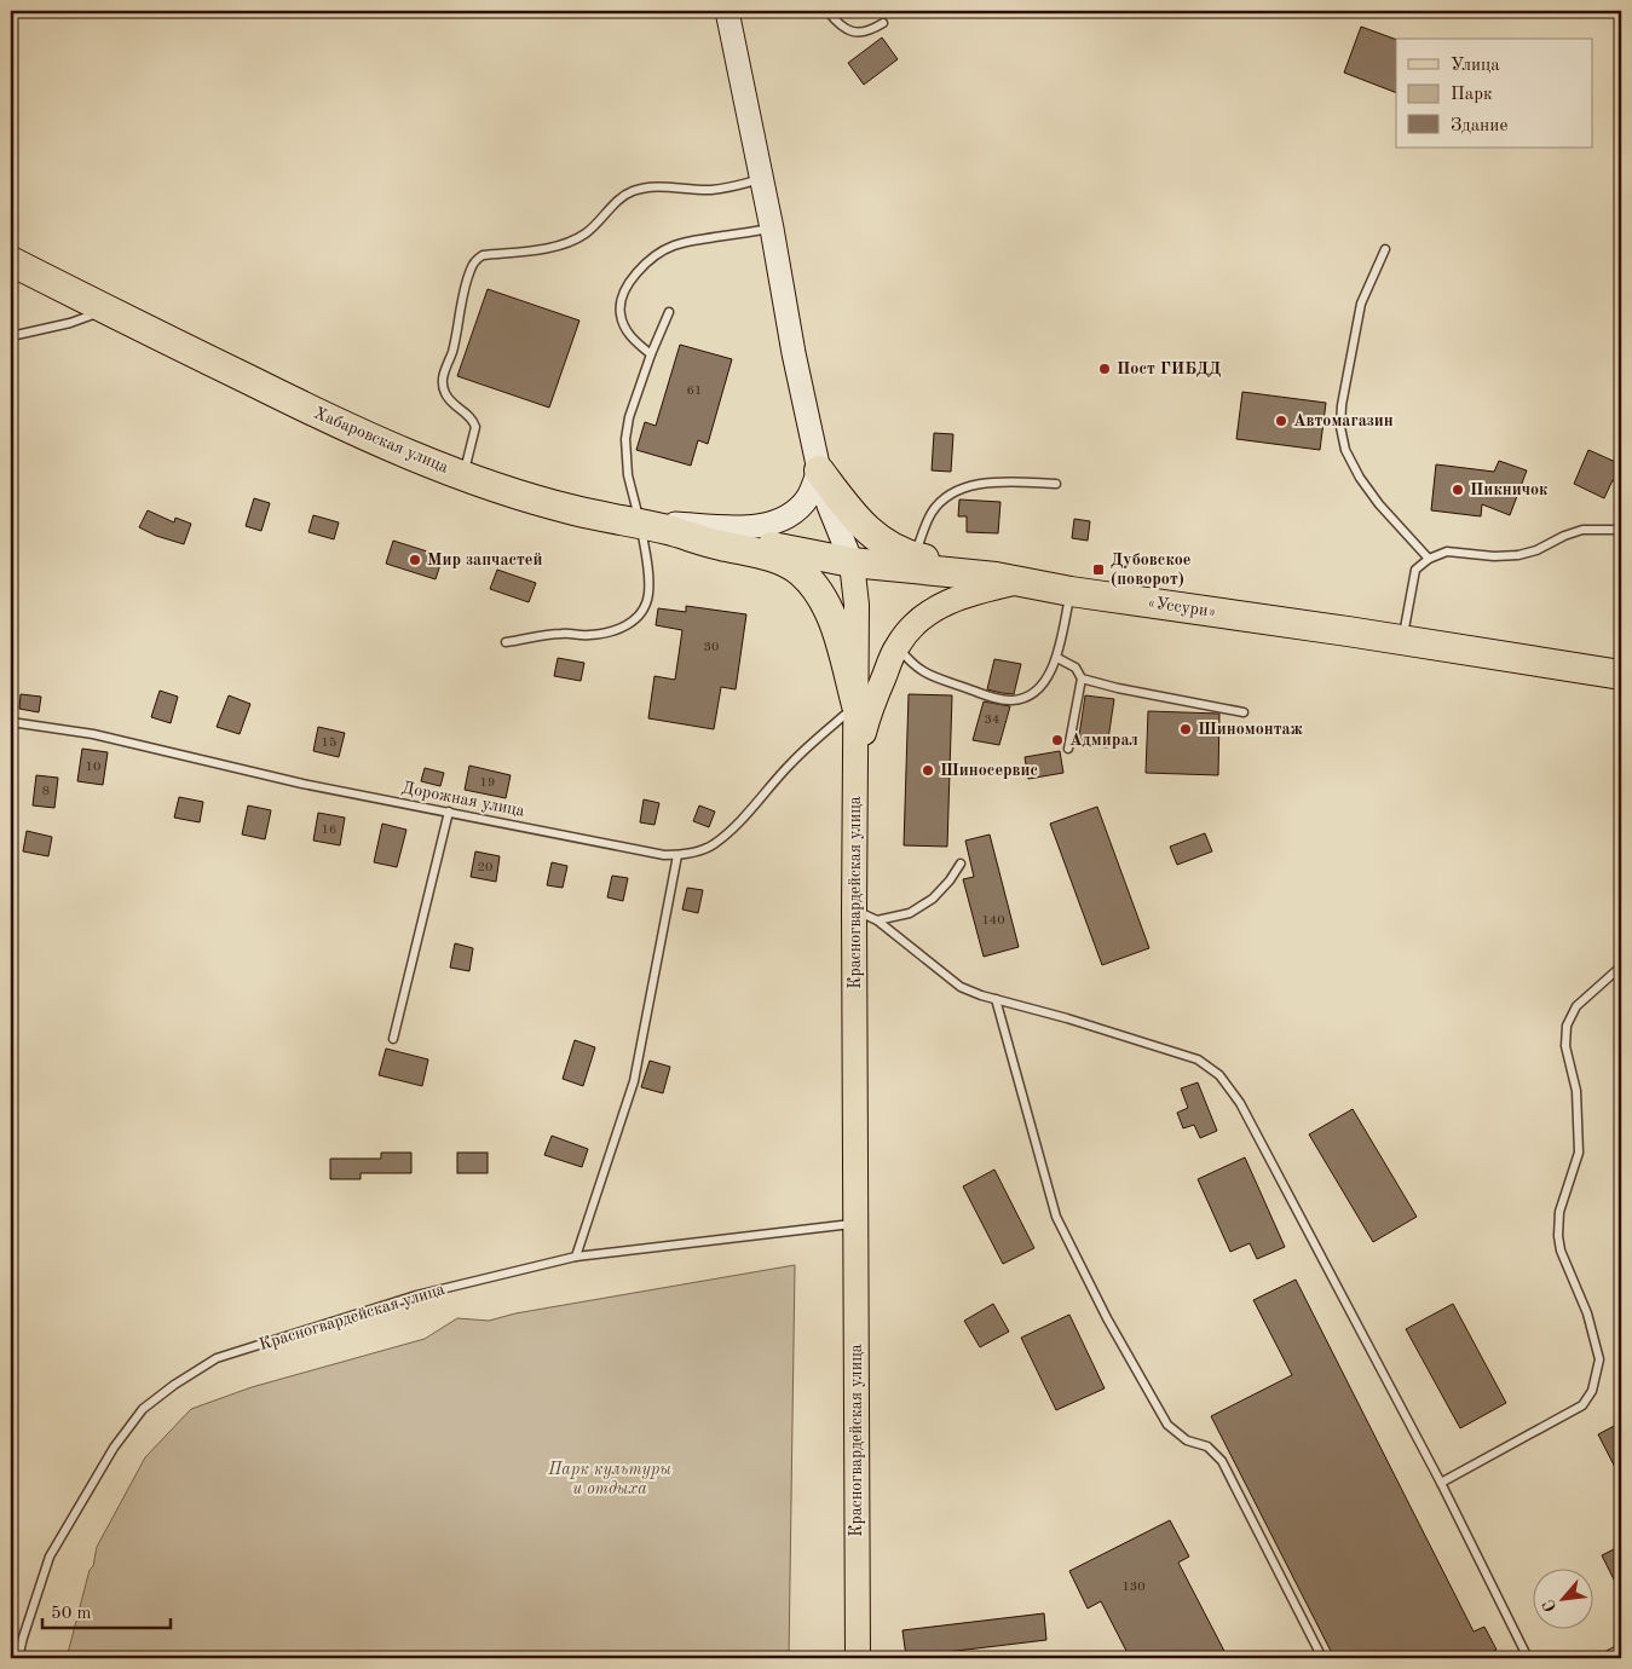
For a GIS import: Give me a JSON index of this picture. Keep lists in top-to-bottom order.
{
  "streets": {
    "highway": ["Хабаровская улица", "«Уссури»"],
    "main road": ["Красногвардейская улица"],
    "lane": ["Дорожная улица"]
  },
  "crossings": [
    ["Хабаровская улица", "«Уссури»"],
    ["«Уссури»", "Красногвардейская улица"],
    ["Дорожная улица", "Красногвардейская улица"]
  ],
  "parks": ["Парк культуры и отдыха"],
  "places": {
    "other": [
      "Пост ГИБДД",
      "Автомагазин",
      "Пикничок",
      "Мир запчастей",
      "Шиномонтаж",
      "Адмирал",
      "Шиносервис"
    ],
    "transit": ["Дубовское (поворот)"]
  },
  "house_numbers": [
    "61",
    "30",
    "34",
    "15",
    "10",
    "19",
    "8",
    "16",
    "20",
    "140",
    "130"
  ],
  "legend": ["Улица", "Парк", "Здание"],
  "scale_bar": "50 m",
  "north": "bottom left"
}
